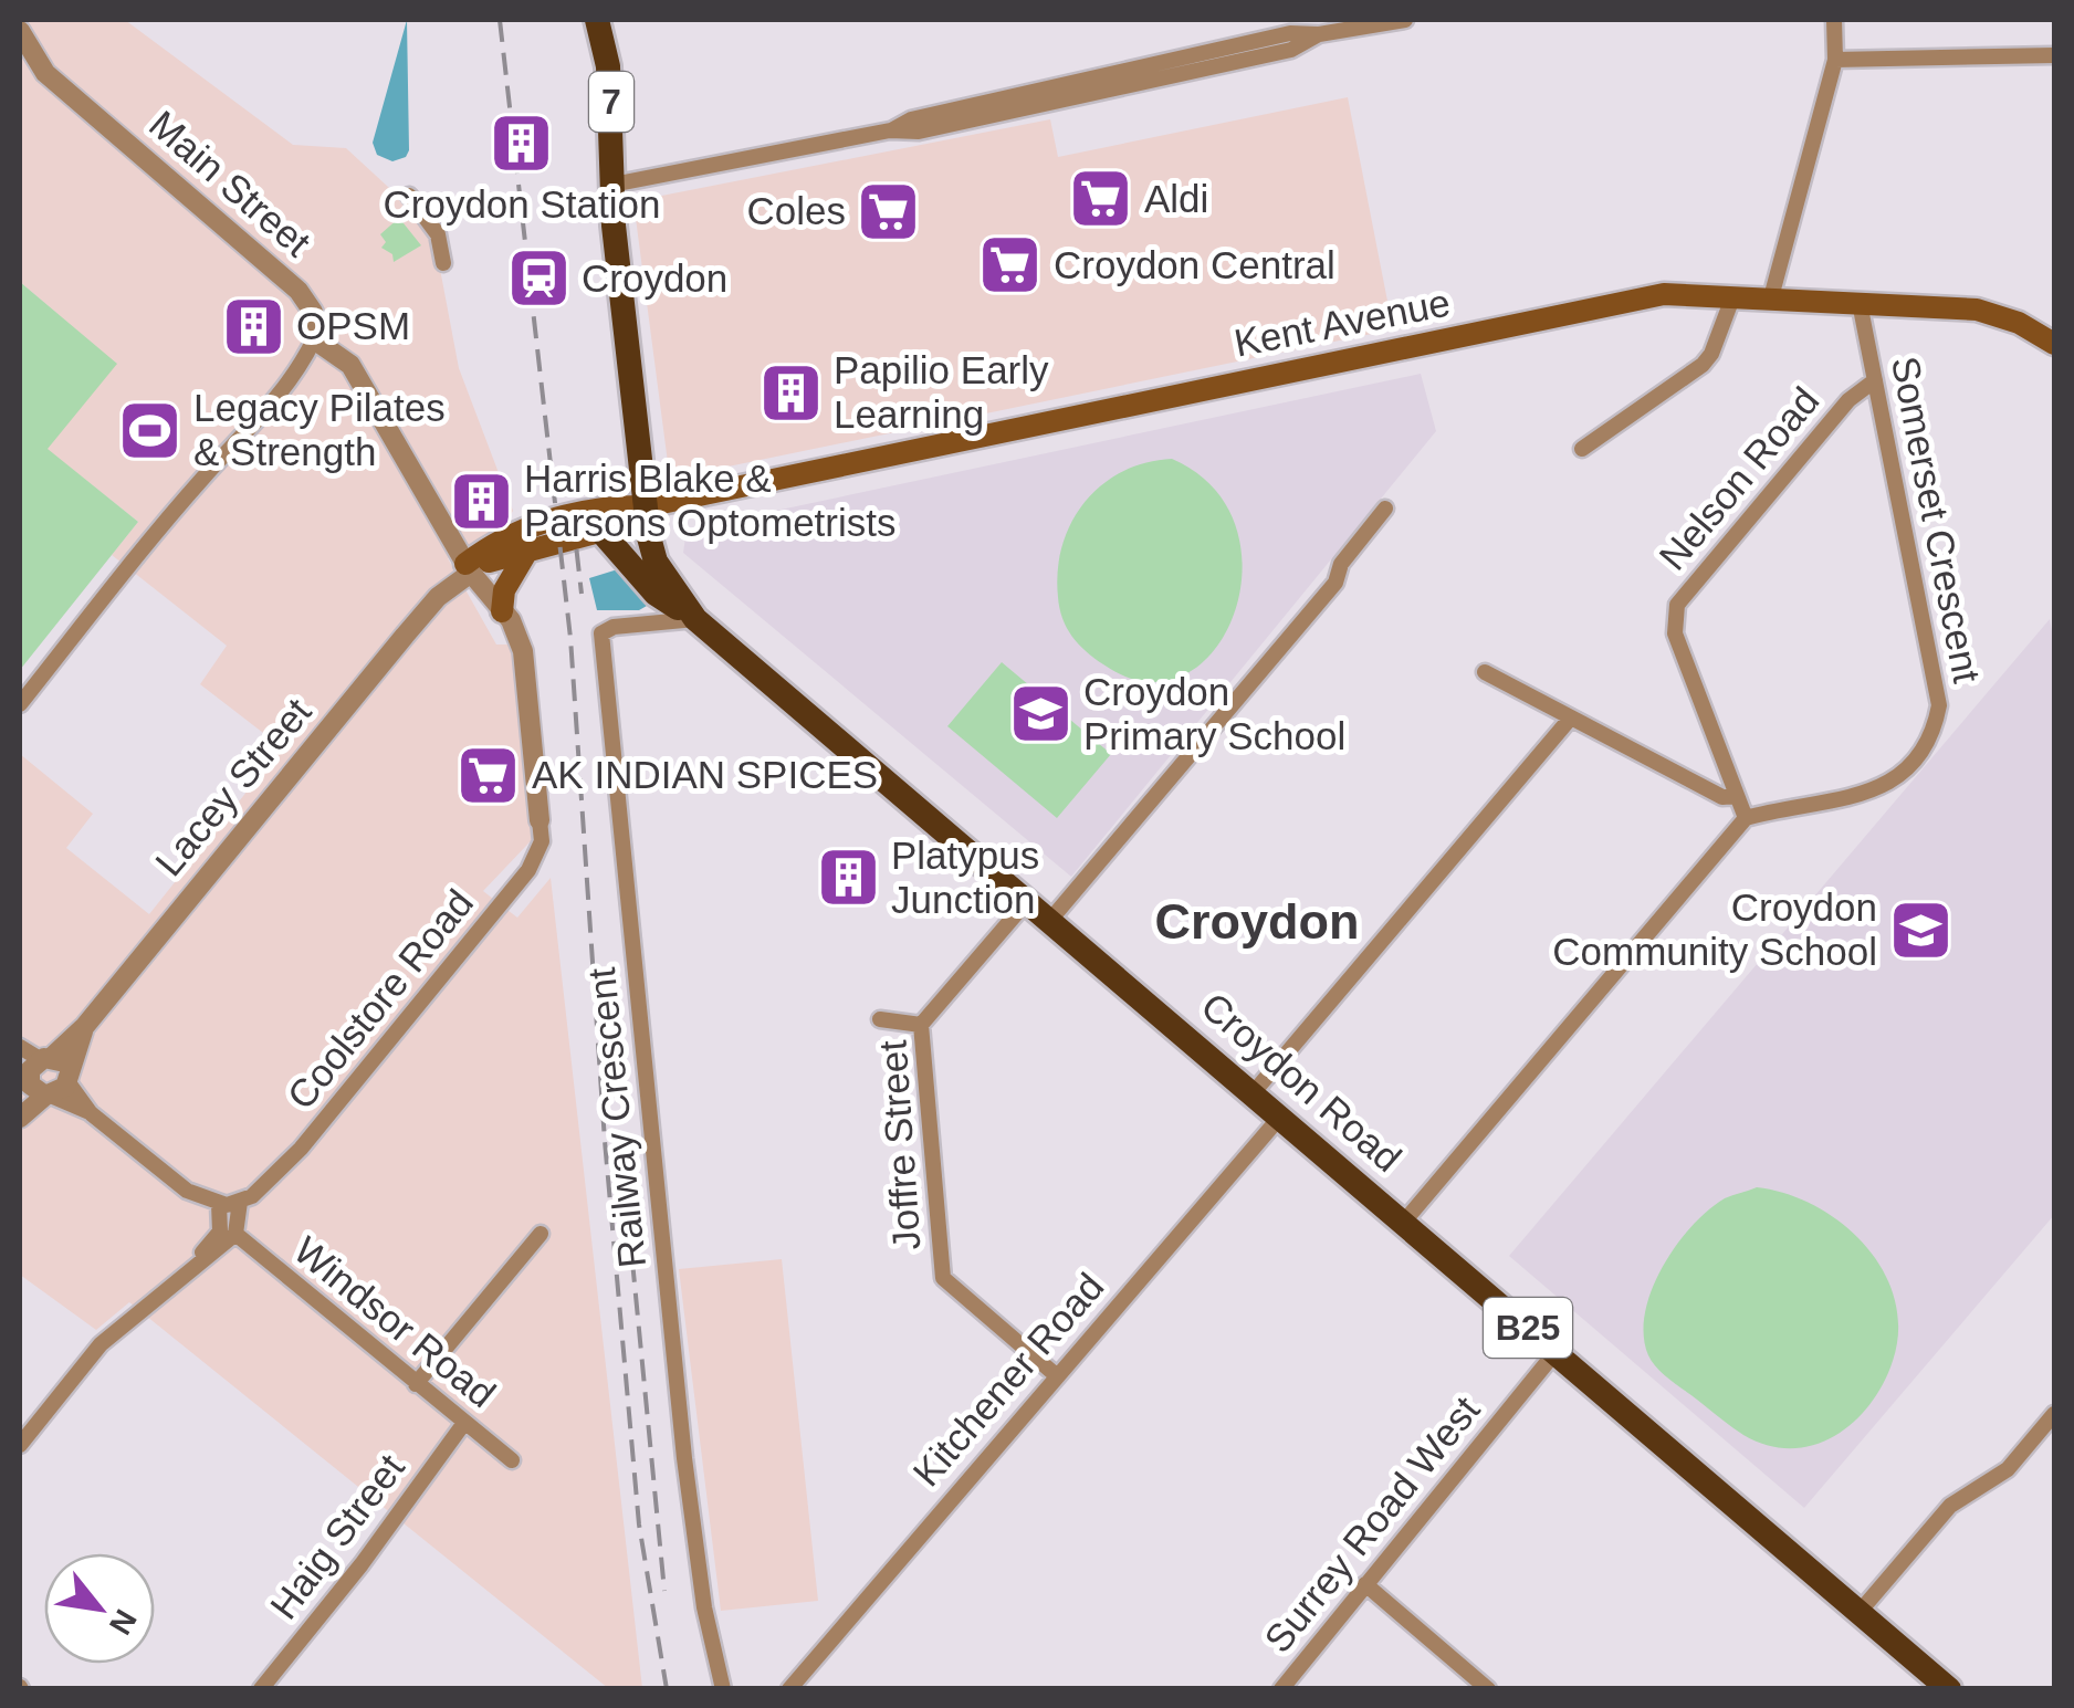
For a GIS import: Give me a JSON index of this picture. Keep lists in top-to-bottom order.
{
  "streets": {
    "main road": [
      "7",
      "Kent Avenue",
      "Croydon Road",
      "B25"
    ],
    "street": [
      "Main Street",
      "Nelson Road",
      "Somerset Crescent",
      "Lacey Street",
      "Coolstore Road",
      "Railway Crescent",
      "Joffre Street",
      "Windsor Road",
      "Kitchener Road",
      "Surrey Road West",
      "Haig Street"
    ]
  },
  "crossings": [
    ["7", "Kent Avenue"],
    ["7", "Croydon Road"],
    ["Kent Avenue", "Somerset Crescent"],
    ["Kent Avenue", "Lacey Street"],
    ["Kent Avenue", "Croydon Road"],
    ["Nelson Road", "Somerset Crescent"],
    ["Coolstore Road", "Windsor Road"],
    ["Croydon Road", "Railway Crescent"],
    ["Croydon Road", "Joffre Street"],
    ["Croydon Road", "Kitchener Road"],
    ["Croydon Road", "Surrey Road West"],
    ["Joffre Street", "Kitchener Road"],
    ["Windsor Road", "Haig Street"]
  ],
  "districts": ["Croydon"],
  "places": {
    "building": [
      "Croydon Station",
      "OPSM",
      "Papilio Early Learning",
      "Harris Blake & Parsons Optometrists",
      "Platypus Junction"
    ],
    "supermarket": [
      "Aldi",
      "Coles",
      "Croydon Central",
      "AK INDIAN SPICES"
    ],
    "station": ["Croydon"],
    "sports": ["Legacy Pilates & Strength"],
    "school or university": ["Croydon Primary School", "Croydon Community School"]
  },
  "north": "bottom right"
}
